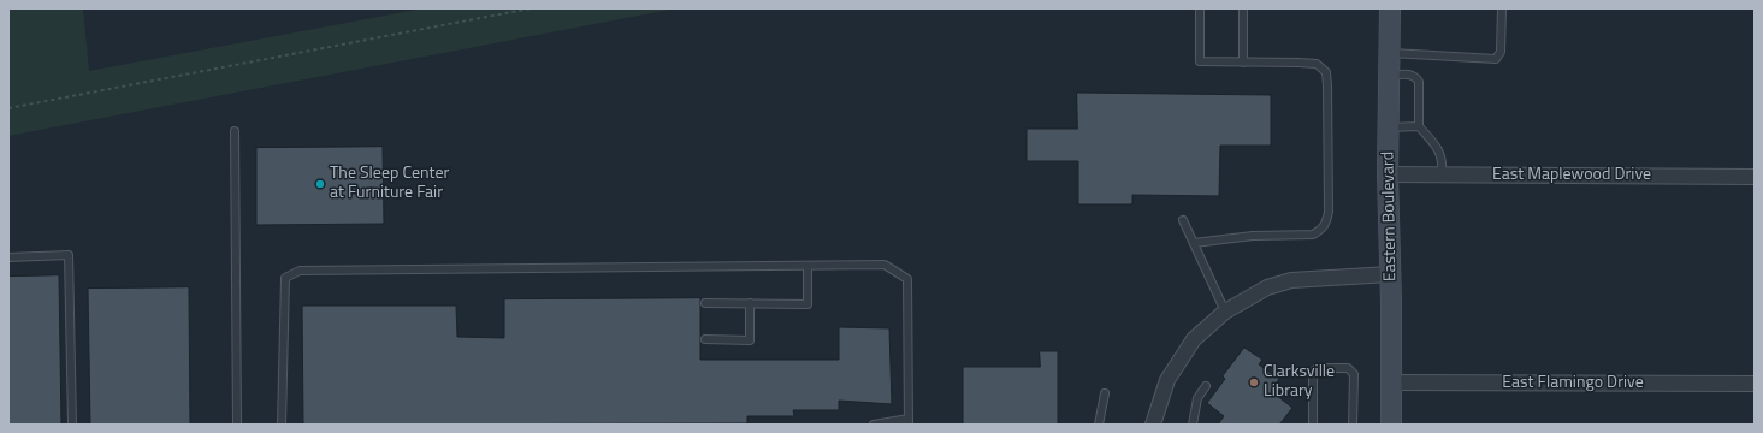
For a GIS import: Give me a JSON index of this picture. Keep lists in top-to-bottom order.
{
  "streets": {
    "main road": ["Eastern Boulevard"],
    "street": ["East Maplewood Drive", "East Flamingo Drive"]
  },
  "crossings": [
    ["East Maplewood Drive", "Eastern Boulevard"],
    ["Eastern Boulevard", "East Flamingo Drive"]
  ],
  "places": ["The Sleep Center at Furniture Fair", "Clarksville Library"]
}
